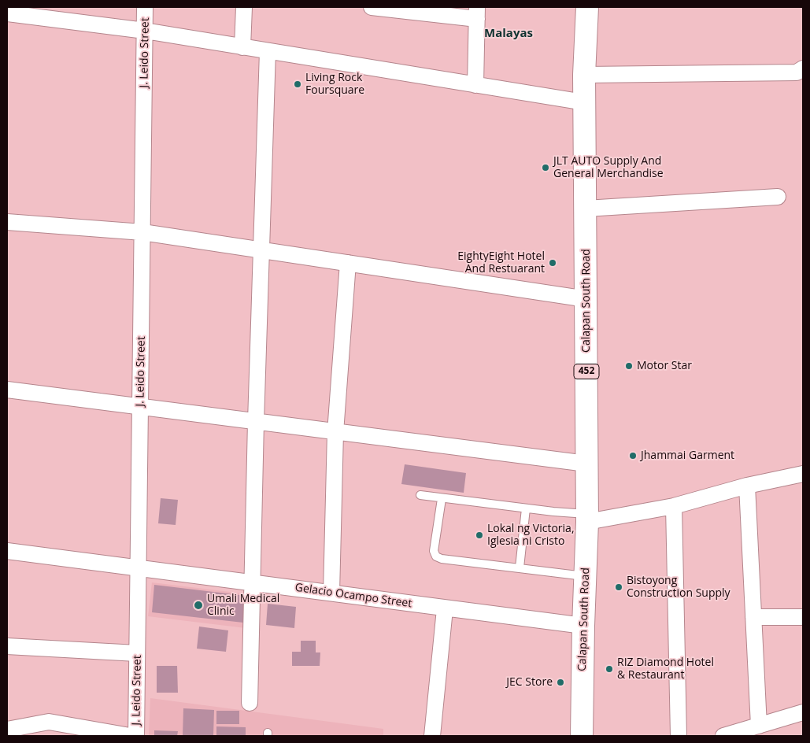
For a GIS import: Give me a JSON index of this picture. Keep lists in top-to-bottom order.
{
  "streets": {
    "highway": ["Calapan South Road", "452"],
    "street": ["J. Leido Street", "Gelacio Ocampo Street"]
  },
  "crossings": [
    ["J. Leido Street", "Gelacio Ocampo Street"],
    ["Calapan South Road", "Gelacio Ocampo Street"]
  ],
  "districts": ["Malayas"],
  "places": [
    "Living Rock Foursquare",
    "JLT AUTO Supply And General Merchandise",
    "EightyEight Hotel And Restuarant",
    "Motor Star",
    "Jhammai Garment",
    "Lokal ng Victoria, Iglesia ni Cristo",
    "Bistoyong Construction Supply",
    "Umali Medical Clinic",
    "RIZ Diamond Hotel & Restaurant",
    "JEC Store"
  ]
}
